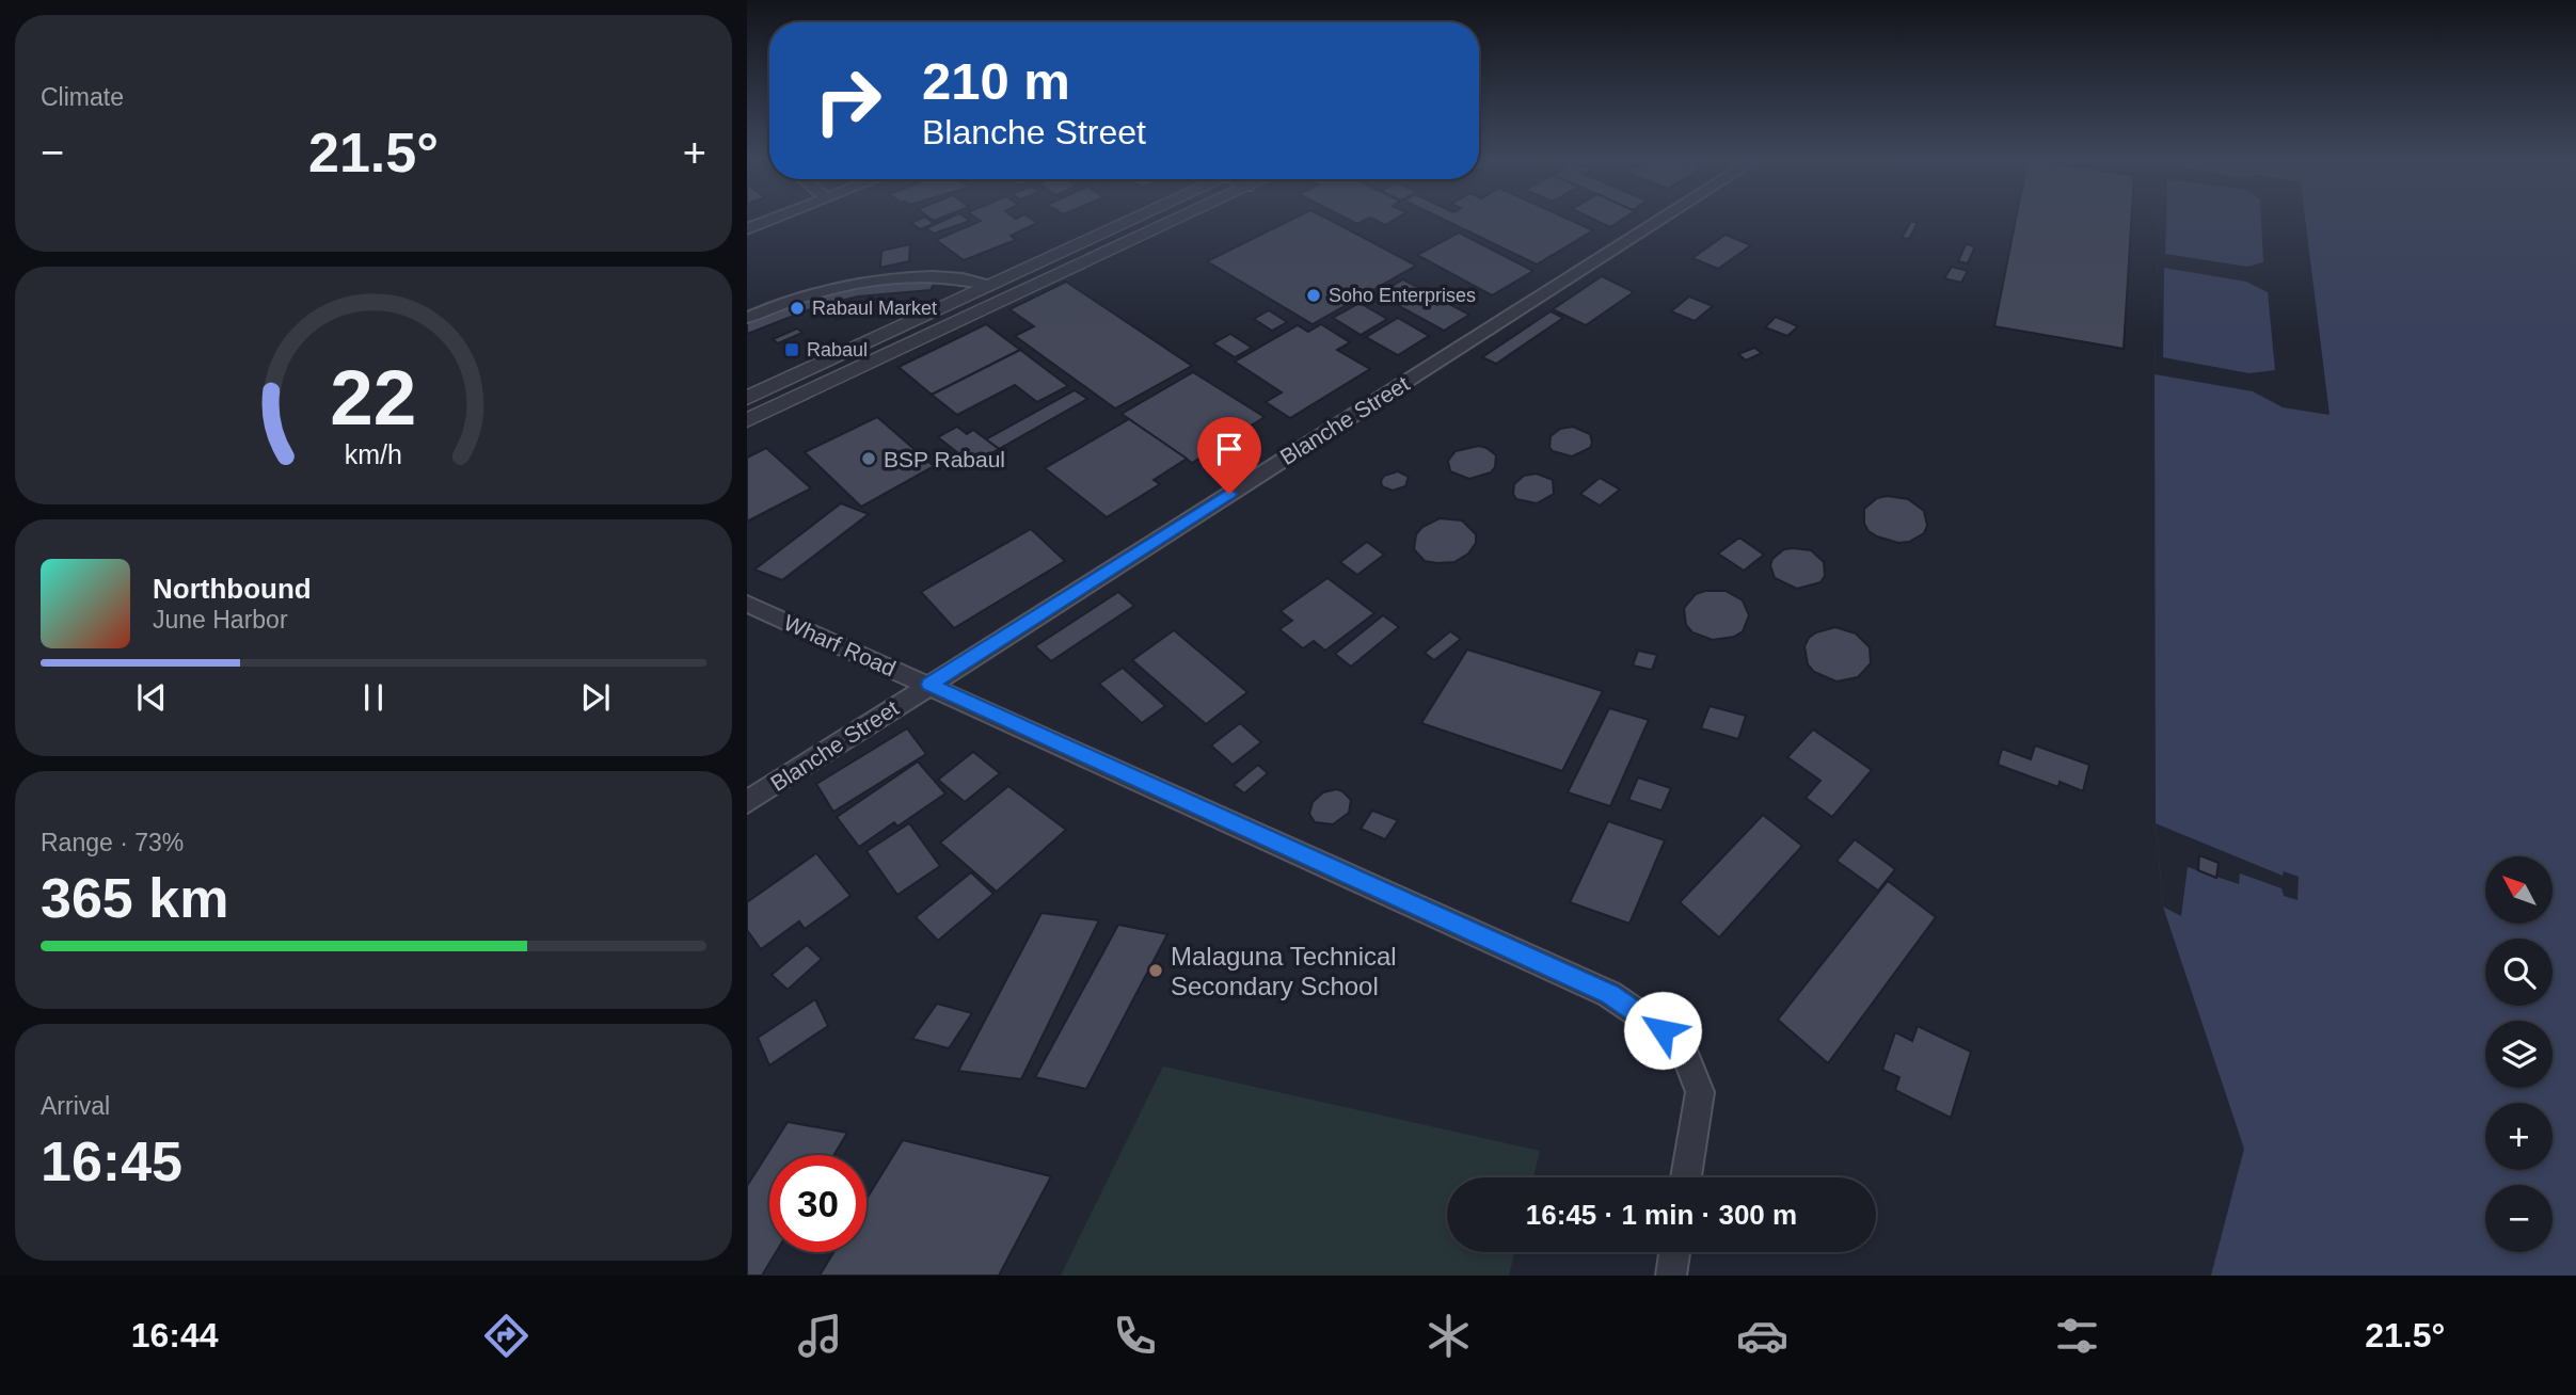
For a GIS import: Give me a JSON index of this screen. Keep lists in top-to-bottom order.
{
  "streets": {
    "street": ["Blanche Street", "Wharf Road"]
  },
  "crossings": [
    ["Blanche Street", "Wharf Road"]
  ],
  "places": {
    "other": [
      "Soho Enterprises",
      "Rabaul Market",
      "BSP Rabaul",
      "Malaguna Technical Secondary School"
    ],
    "transit": ["Rabaul"]
  },
  "north": "top left",
  "page": {
    "tile": [
      "Climate",
      ["Range · 73%", "365 km"],
      ["Arrival", "16:45"]
    ],
    "turn": ["210 m", "Blanche Street"],
    "heat": ["−", "21.5°", "+"],
    "song": ["Northbound", "June Harbor"],
    "map_buttons": ["+", "−"],
    "limit": "30",
    "trip": "16:45 · 1 min · 300 m",
    "tabs": ["16:44", "21.5°"],
    "gauge": ["22", "km/h"]
  }
}
